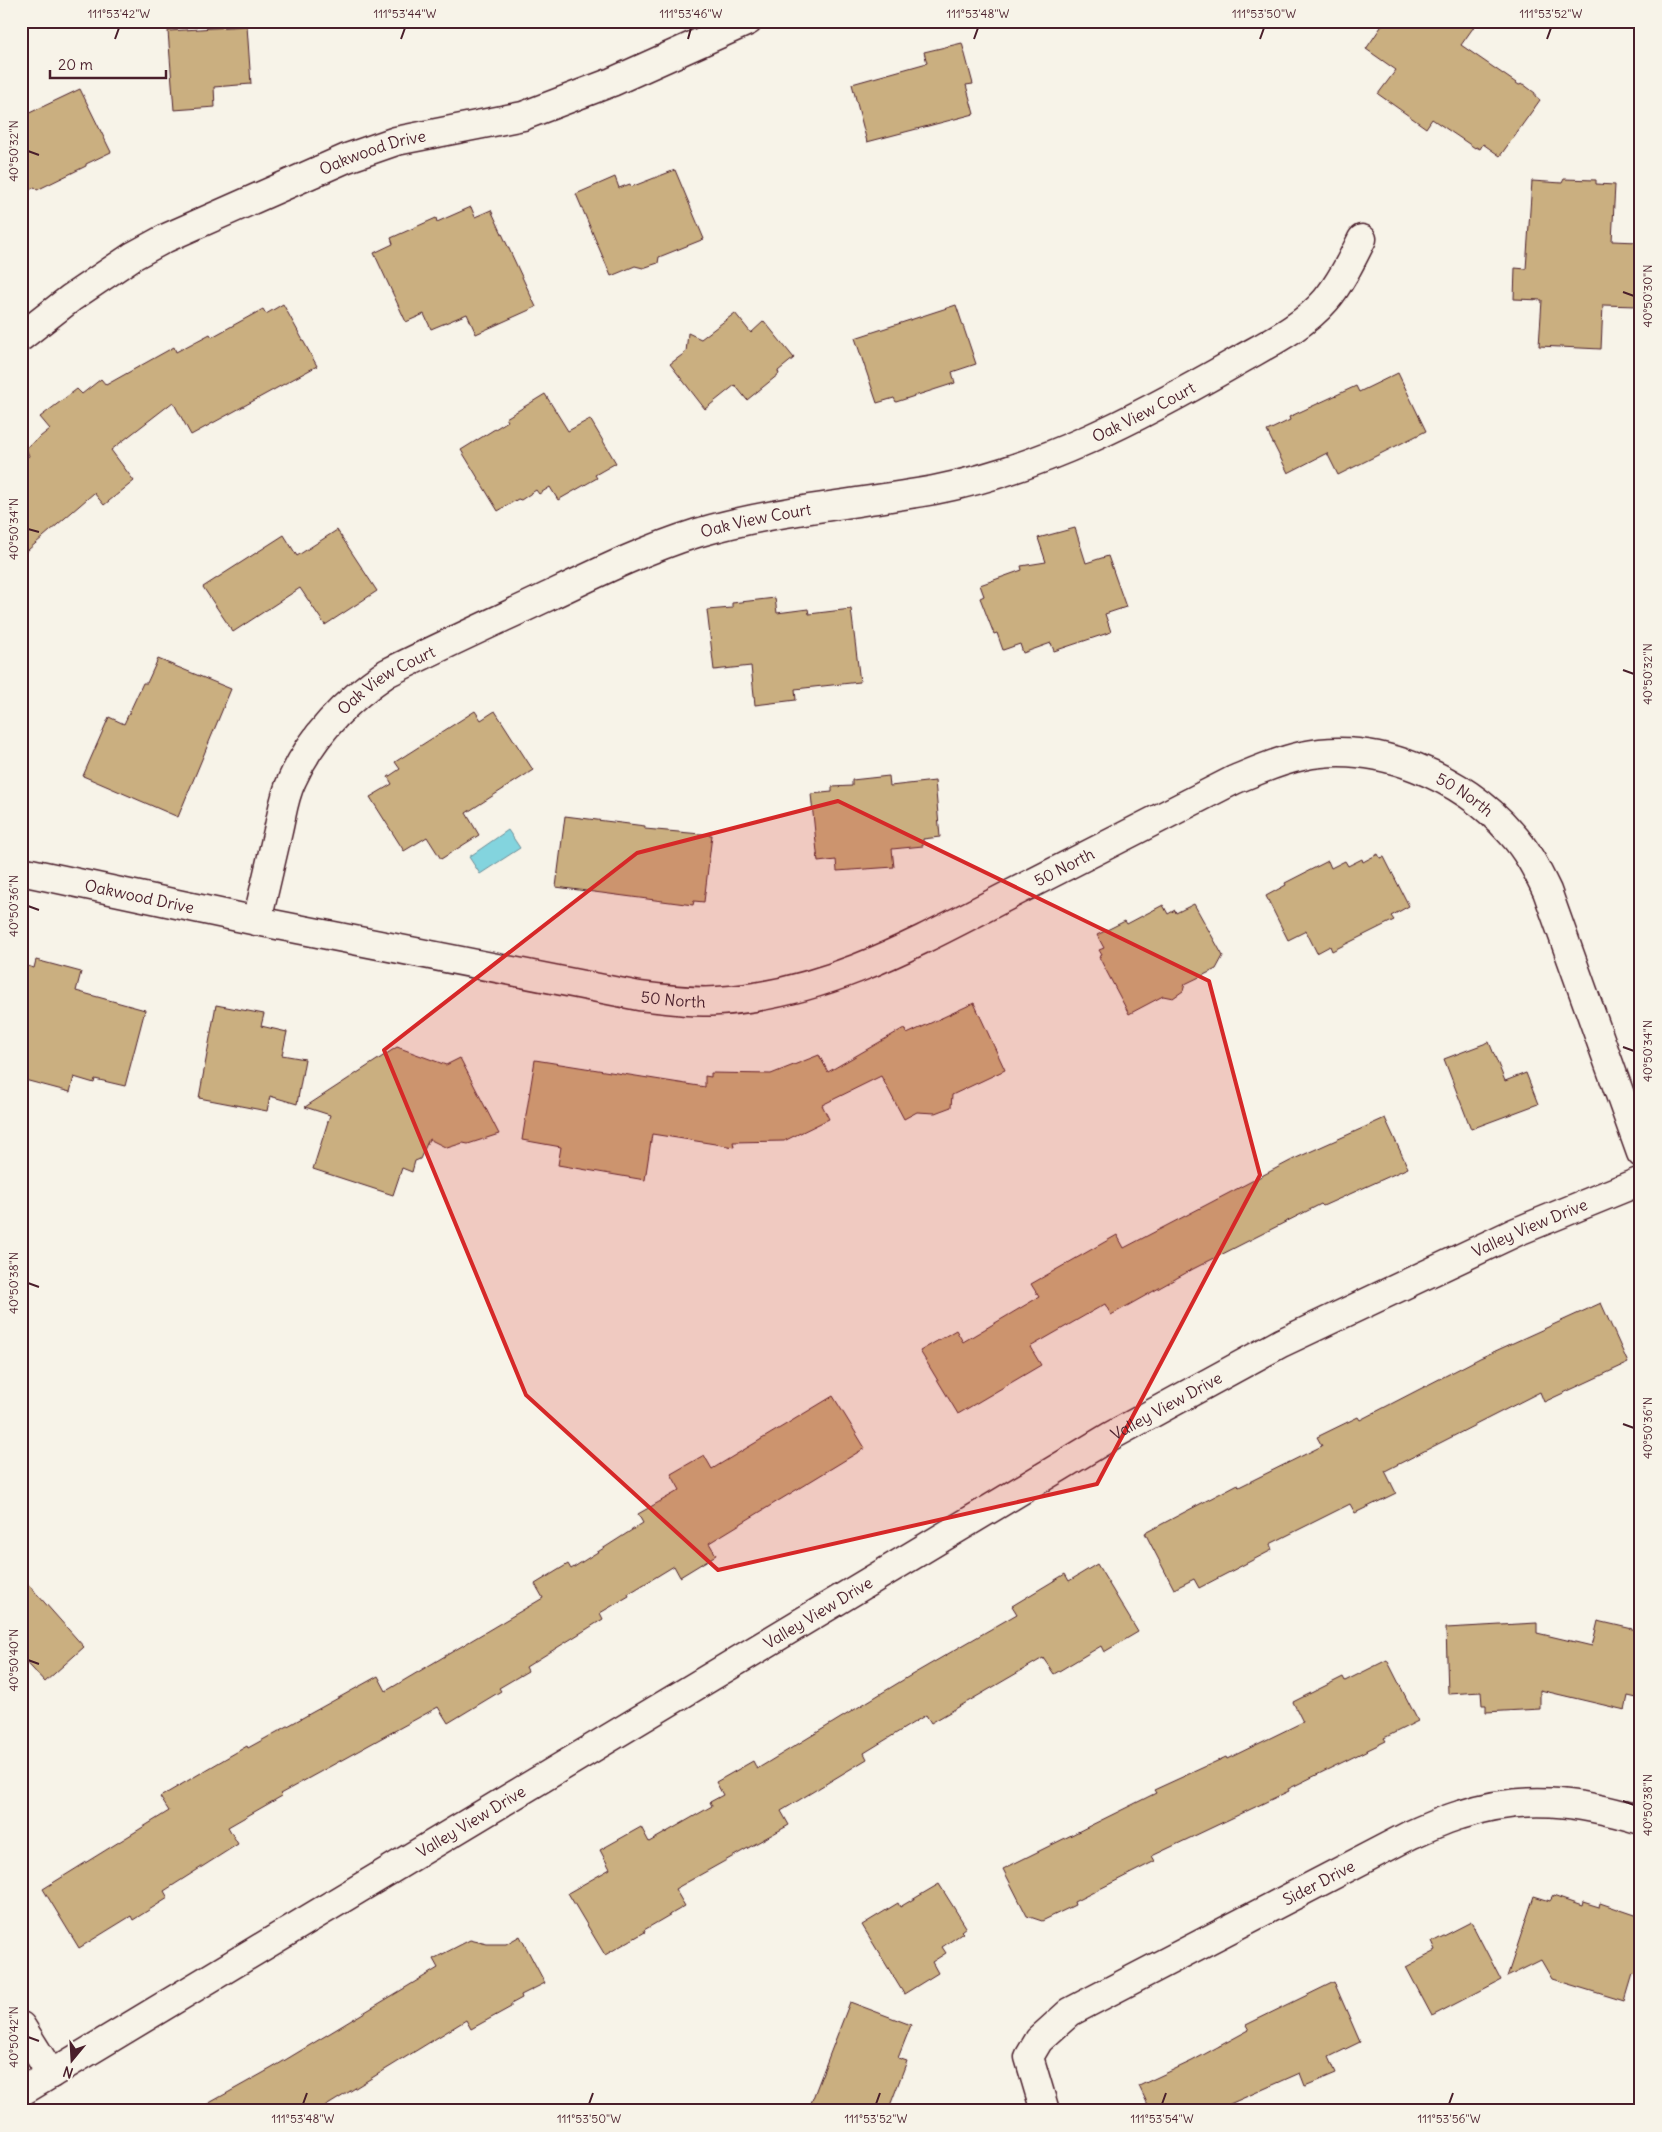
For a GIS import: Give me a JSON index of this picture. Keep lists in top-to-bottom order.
{
  "streets": {
    "street": [
      "Oakwood Drive",
      "Oak View Court",
      "50 North",
      "Valley View Drive",
      "Sider Drive"
    ]
  },
  "crossings": [
    ["Oakwood Drive", "Oak View Court"],
    ["Oakwood Drive", "50 North"],
    ["Oak View Court", "50 North"]
  ],
  "scale_bar": "20 m",
  "north": "bottom",
  "coordinates": [
    "111°53'42\"W",
    "111°53'44\"W",
    "111°53'46\"W",
    "111°53'48\"W",
    "111°53'50\"W",
    "111°53'52\"W",
    "40°50'32\"N",
    "40°50'30\"N",
    "40°50'34\"N",
    "40°50'36\"N",
    "40°50'38\"N",
    "40°50'40\"N",
    "40°50'42\"N",
    "111°53'54\"W",
    "111°53'56\"W"
  ]
}
